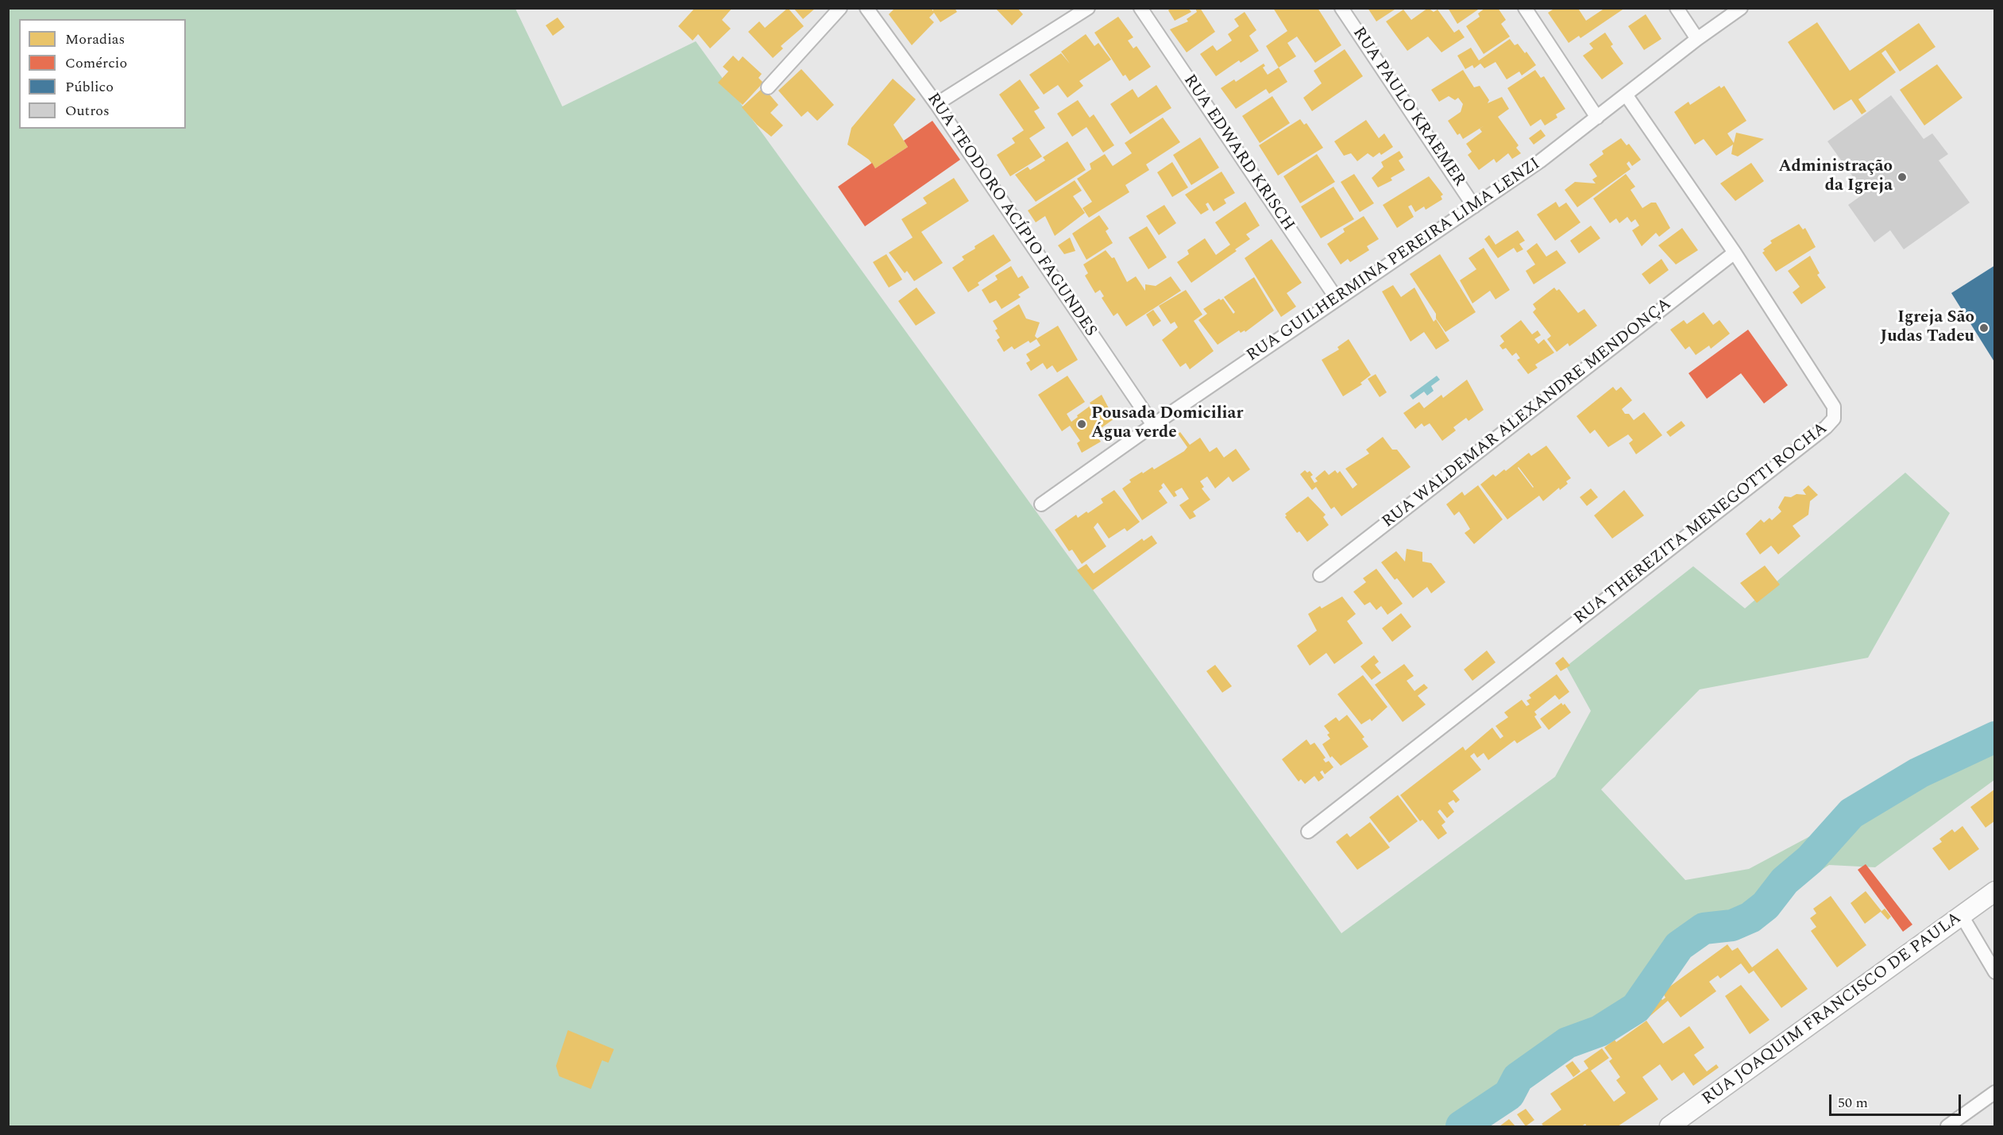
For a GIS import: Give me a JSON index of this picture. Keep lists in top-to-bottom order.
{
  "streets": {
    "main road": ["RUA JOAQUIM FRANCISCO DE PAULA"],
    "street": [
      "RUA PAULO KRAEMER",
      "RUA EDWARD KRISCH",
      "RUA TEODORO ACÍPIO FAGUNDES",
      "RUA GUILHERMINA PEREIRA LIMA LENZI",
      "RUA WALDEMAR ALEXANDRE MENDONÇA",
      "RUA THEREZITA MENEGOTTI ROCHA"
    ]
  },
  "crossings": [
    ["RUA PAULO KRAEMER", "RUA GUILHERMINA PEREIRA LIMA LENZI"],
    ["RUA EDWARD KRISCH", "RUA GUILHERMINA PEREIRA LIMA LENZI"],
    ["RUA TEODORO ACÍPIO FAGUNDES", "RUA GUILHERMINA PEREIRA LIMA LENZI"],
    ["RUA GUILHERMINA PEREIRA LIMA LENZI", "RUA THEREZITA MENEGOTTI ROCHA"],
    ["RUA WALDEMAR ALEXANDRE MENDONÇA", "RUA THEREZITA MENEGOTTI ROCHA"]
  ],
  "places": ["Administração da Igreja", "Igreja São Judas Tadeu", "Pousada Domiciliar Água verde"],
  "legend": [
    "Moradias",
    "Comércio",
    "Público",
    "Outros"
  ],
  "scale_bar": "50 m"
}
